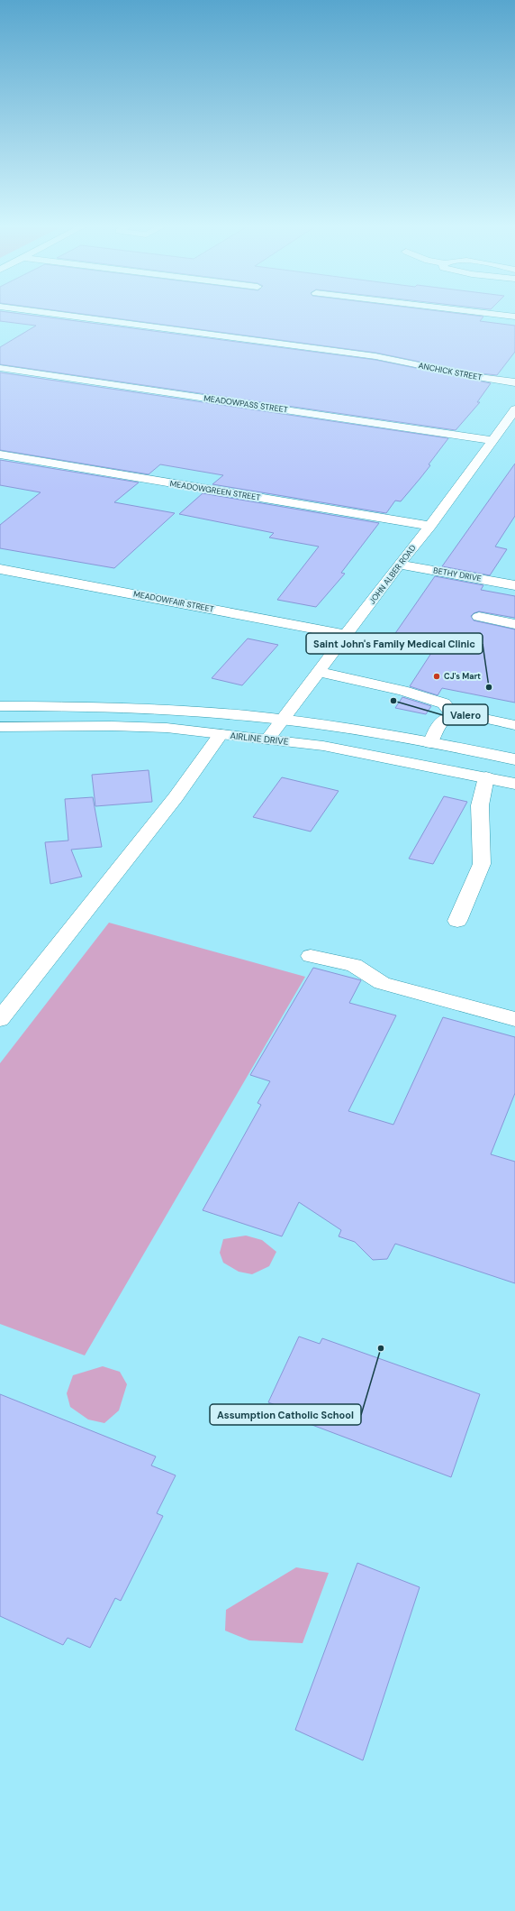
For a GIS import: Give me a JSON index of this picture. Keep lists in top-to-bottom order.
{
  "streets": {
    "street": [
      "ANCHICK STREET",
      "MEADOWPASS STREET",
      "MEADOWGREEN STREET",
      "JOHN ALBER ROAD",
      "BETHY DRIVE",
      "MEADOWFAIR STREET",
      "AIRLINE DRIVE"
    ]
  },
  "crossings": [
    ["MEADOWPASS STREET", "JOHN ALBER ROAD"],
    ["MEADOWGREEN STREET", "JOHN ALBER ROAD"],
    ["JOHN ALBER ROAD", "BETHY DRIVE"],
    ["JOHN ALBER ROAD", "MEADOWFAIR STREET"],
    ["JOHN ALBER ROAD", "AIRLINE DRIVE"]
  ],
  "places": [
    "CJ's Mart",
    "Saint John's Family Medical Clinic",
    "Valero",
    "Assumption Catholic School"
  ]
}
